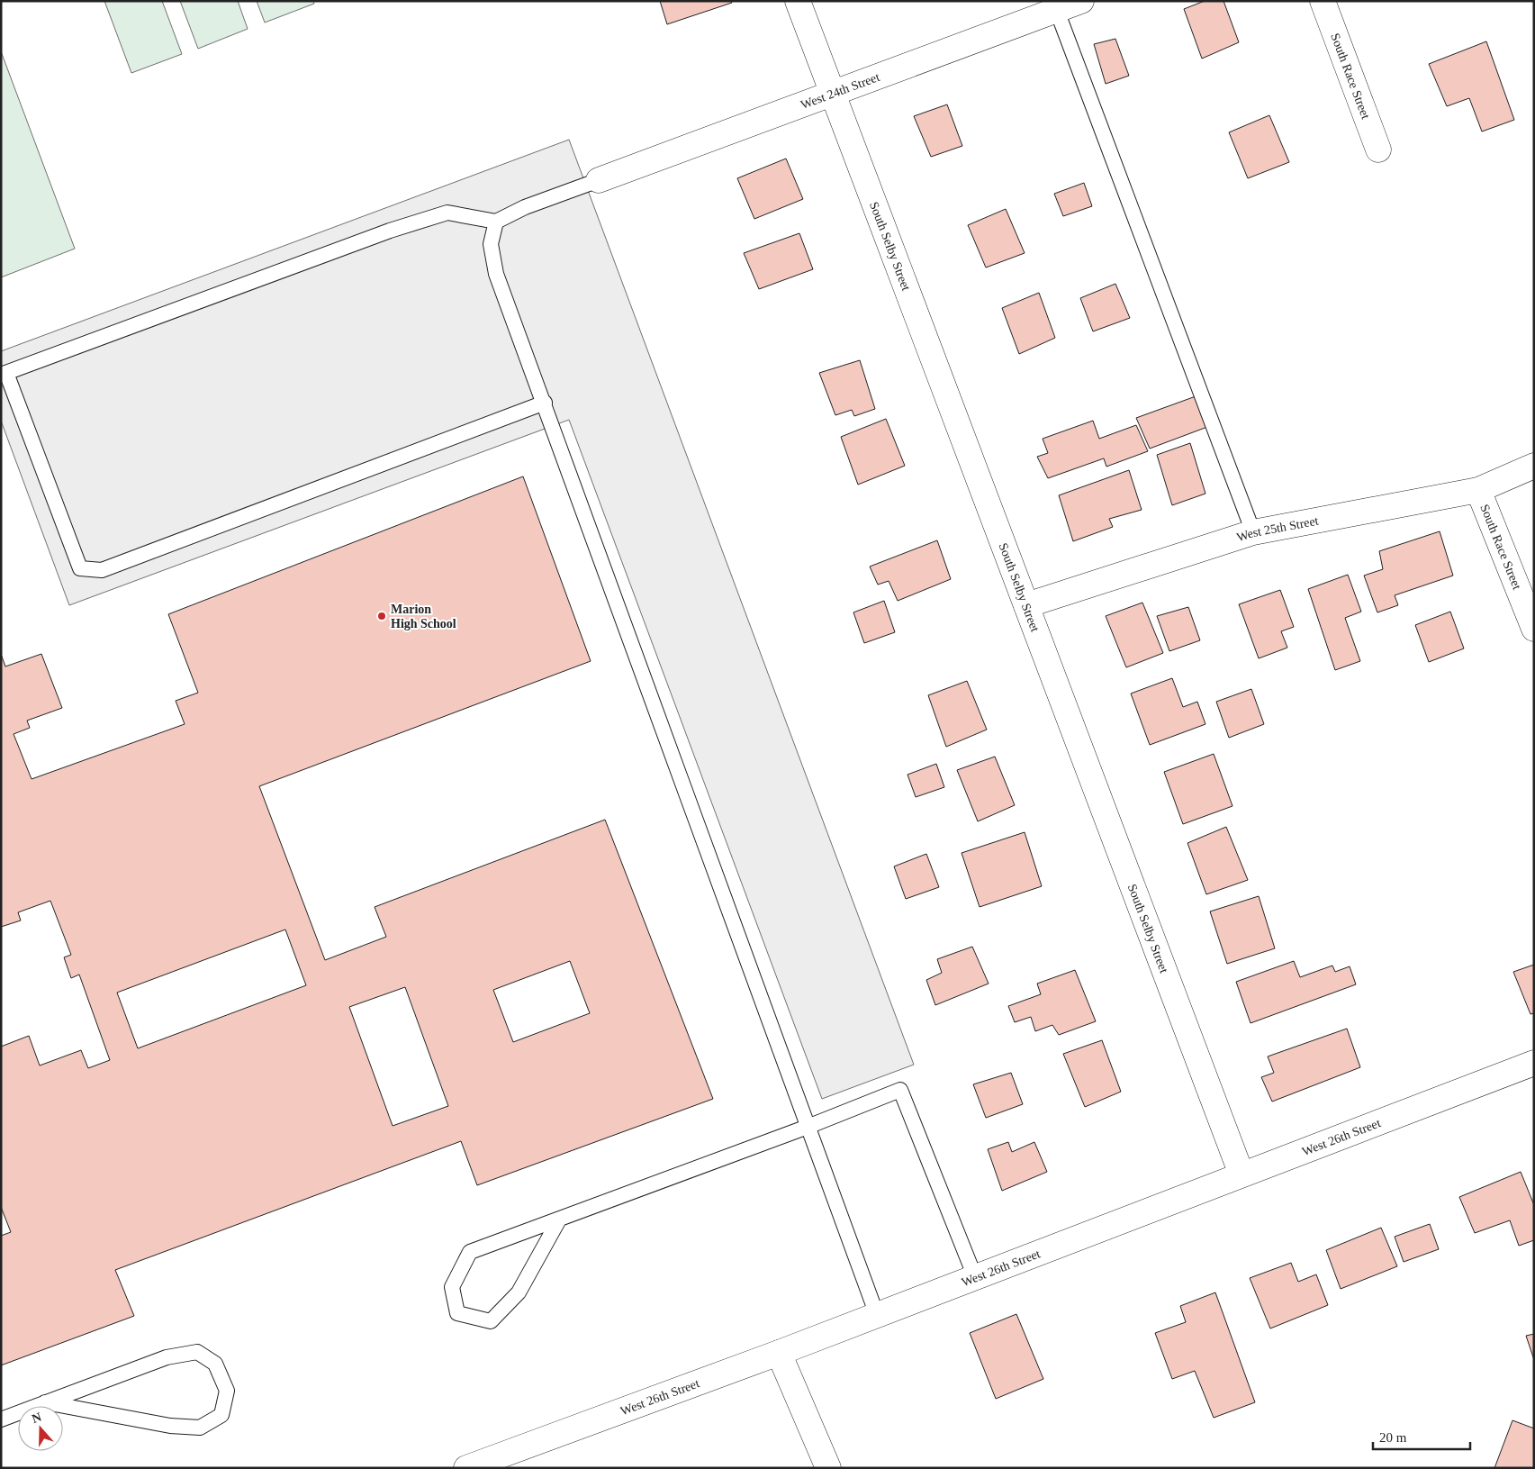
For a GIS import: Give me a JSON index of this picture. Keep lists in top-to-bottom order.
{
  "streets": {
    "street": [
      "South Race Street",
      "West 24th Street",
      "South Selby Street",
      "West 25th Street",
      "West 26th Street"
    ]
  },
  "crossings": [
    ["South Race Street", "West 25th Street"],
    ["West 24th Street", "South Selby Street"],
    ["South Selby Street", "West 25th Street"],
    ["South Selby Street", "West 26th Street"]
  ],
  "places": ["Marion High School"],
  "scale_bar": "20 m",
  "north": "top"
}
